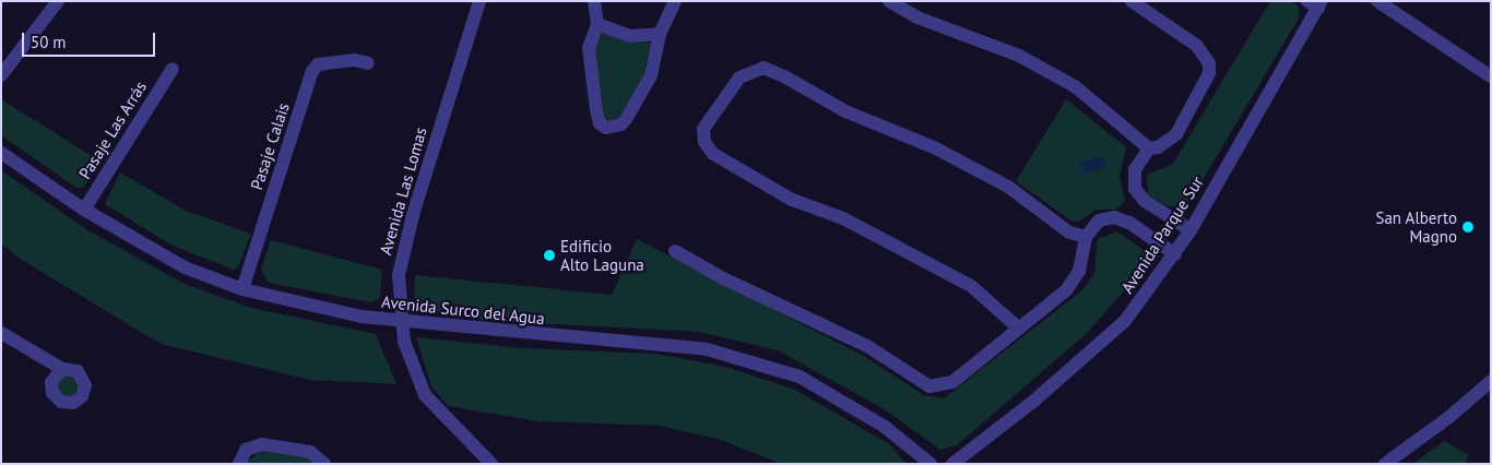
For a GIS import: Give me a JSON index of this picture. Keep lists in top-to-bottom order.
{
  "streets": {
    "street": [
      "Pasaje Las Arrás",
      "Pasaje Calais",
      "Avenida Las Lomas",
      "Avenida Parque Sur",
      "Avenida Surco del Agua"
    ]
  },
  "crossings": [
    ["Pasaje Las Arrás", "Avenida Surco del Agua"],
    ["Pasaje Calais", "Avenida Surco del Agua"],
    ["Avenida Las Lomas", "Avenida Surco del Agua"]
  ],
  "places": ["San Alberto Magno", "Edificio Alto Laguna"],
  "scale_bar": "50 m"
}
